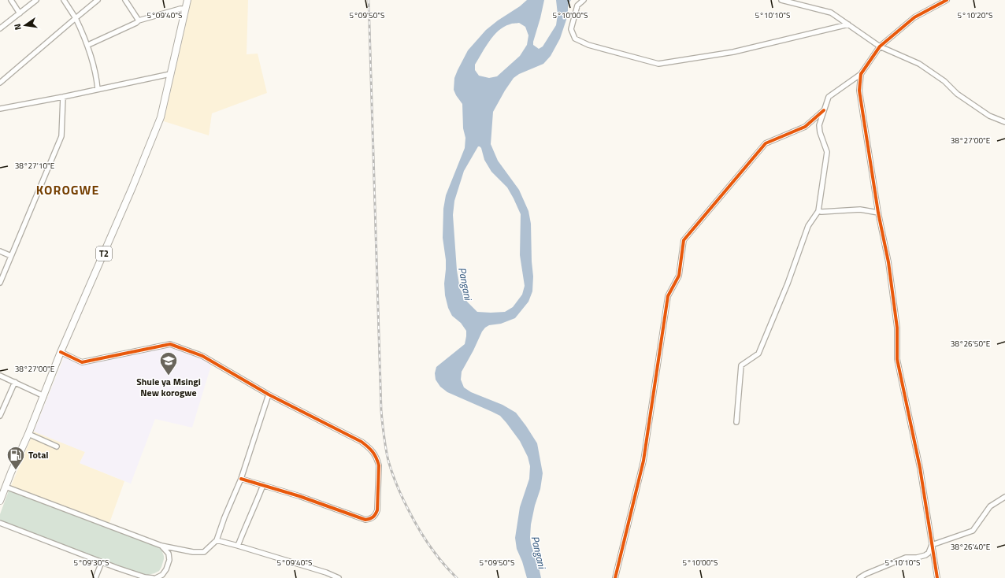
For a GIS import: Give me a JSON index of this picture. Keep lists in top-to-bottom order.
{
  "streets": {
    "highway": ["T2"]
  },
  "districts": ["KOROGWE"],
  "water": ["Pangani"],
  "places": {
    "school or university": ["Shule ya Msingi New korogwe"],
    "fuel station": ["Total"]
  },
  "north": "left",
  "coordinates": [
    "5°09'40\"S",
    "5°09'50\"S",
    "5°10'00\"S",
    "5°10'10\"S",
    "5°10'20\"S",
    "38°27'00\"E",
    "38°27'10\"E",
    "38°26'50\"E",
    "38°26'40\"E",
    "5°09'30\"S"
  ]
}
